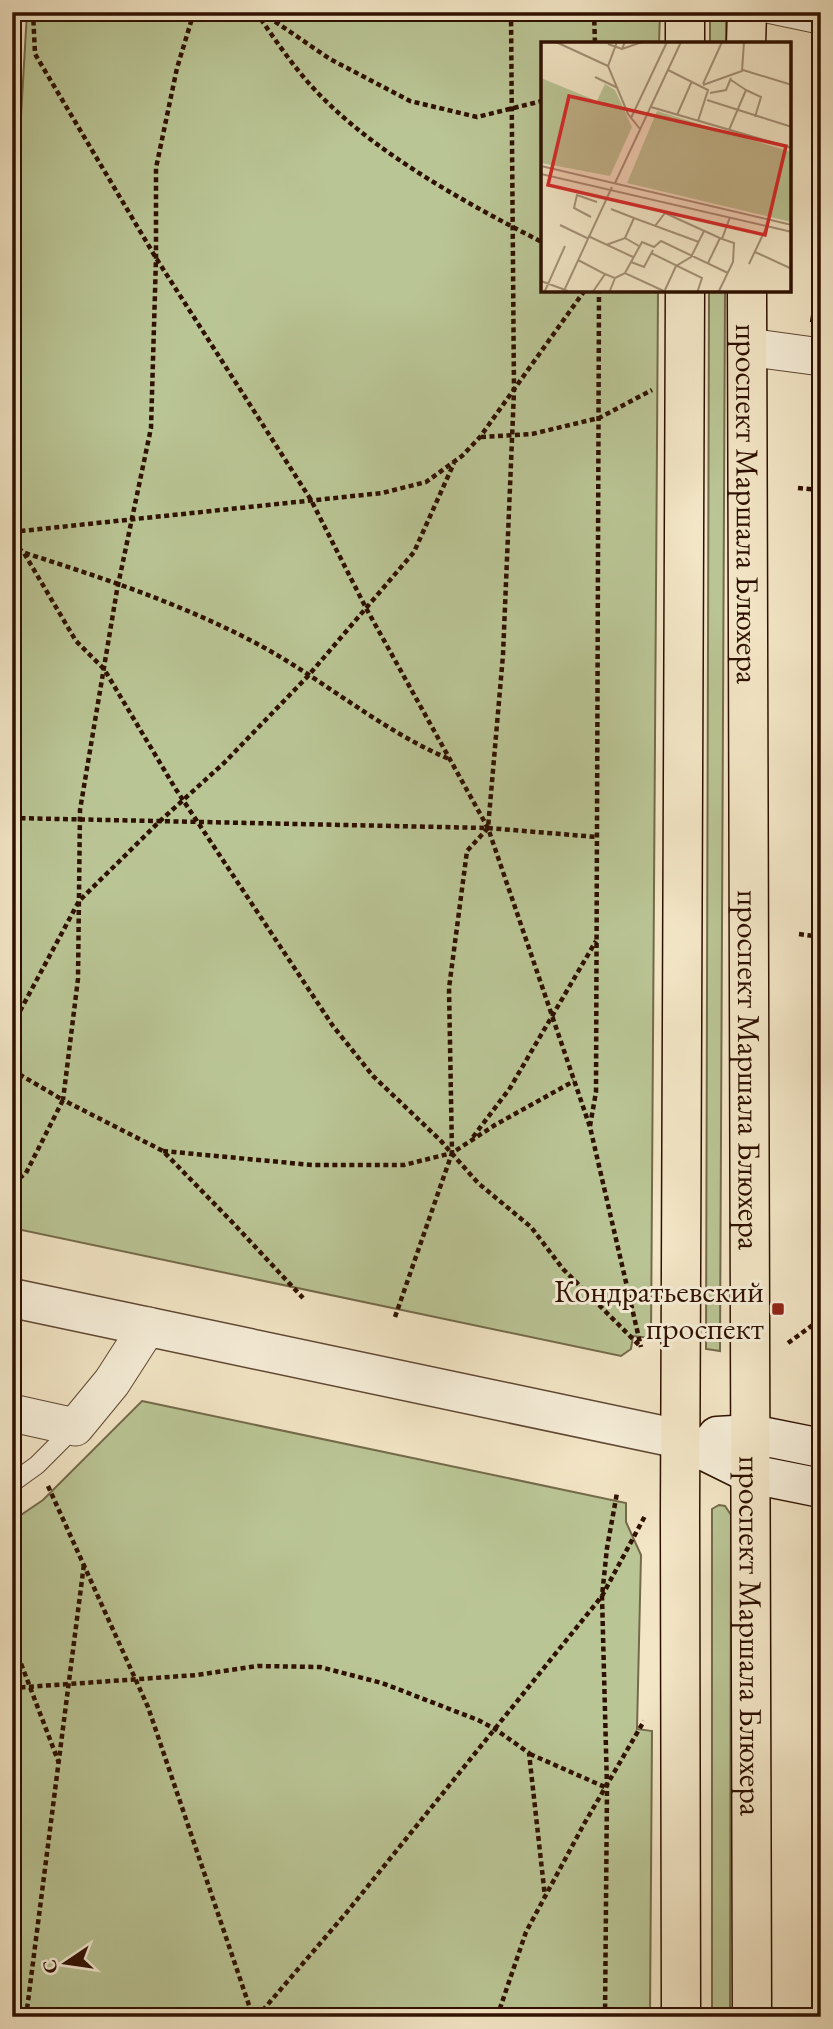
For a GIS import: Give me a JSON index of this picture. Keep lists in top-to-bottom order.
{
  "streets": {
    "main road": ["проспект Маршала Блюхера"]
  },
  "places": {
    "transit": ["Кондратьевский проспект"]
  },
  "north": "left"
}
